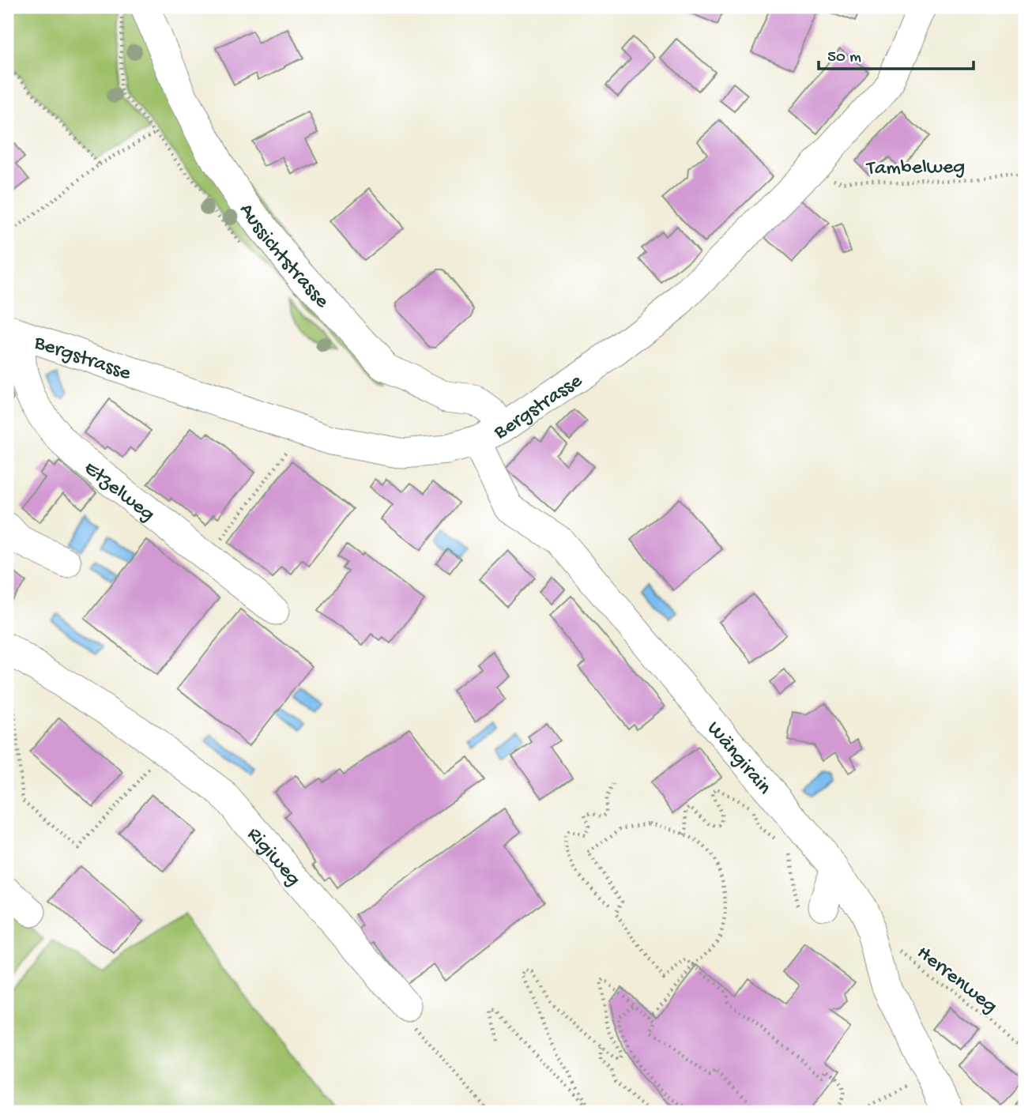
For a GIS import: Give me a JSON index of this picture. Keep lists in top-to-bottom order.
{
  "streets": {
    "street": [
      "Aussichtstrasse",
      "Bergstrasse",
      "Etzelweg",
      "Wängirain",
      "Rigiweg"
    ],
    "path": ["Tambelweg", "Herrenweg"]
  },
  "crossings": [
    ["Tambelweg", "Bergstrasse"],
    ["Aussichtstrasse", "Bergstrasse"],
    ["Bergstrasse", "Etzelweg"],
    ["Bergstrasse", "Wängirain"],
    ["Wängirain", "Herrenweg"]
  ],
  "scale_bar": "50 m"
}
